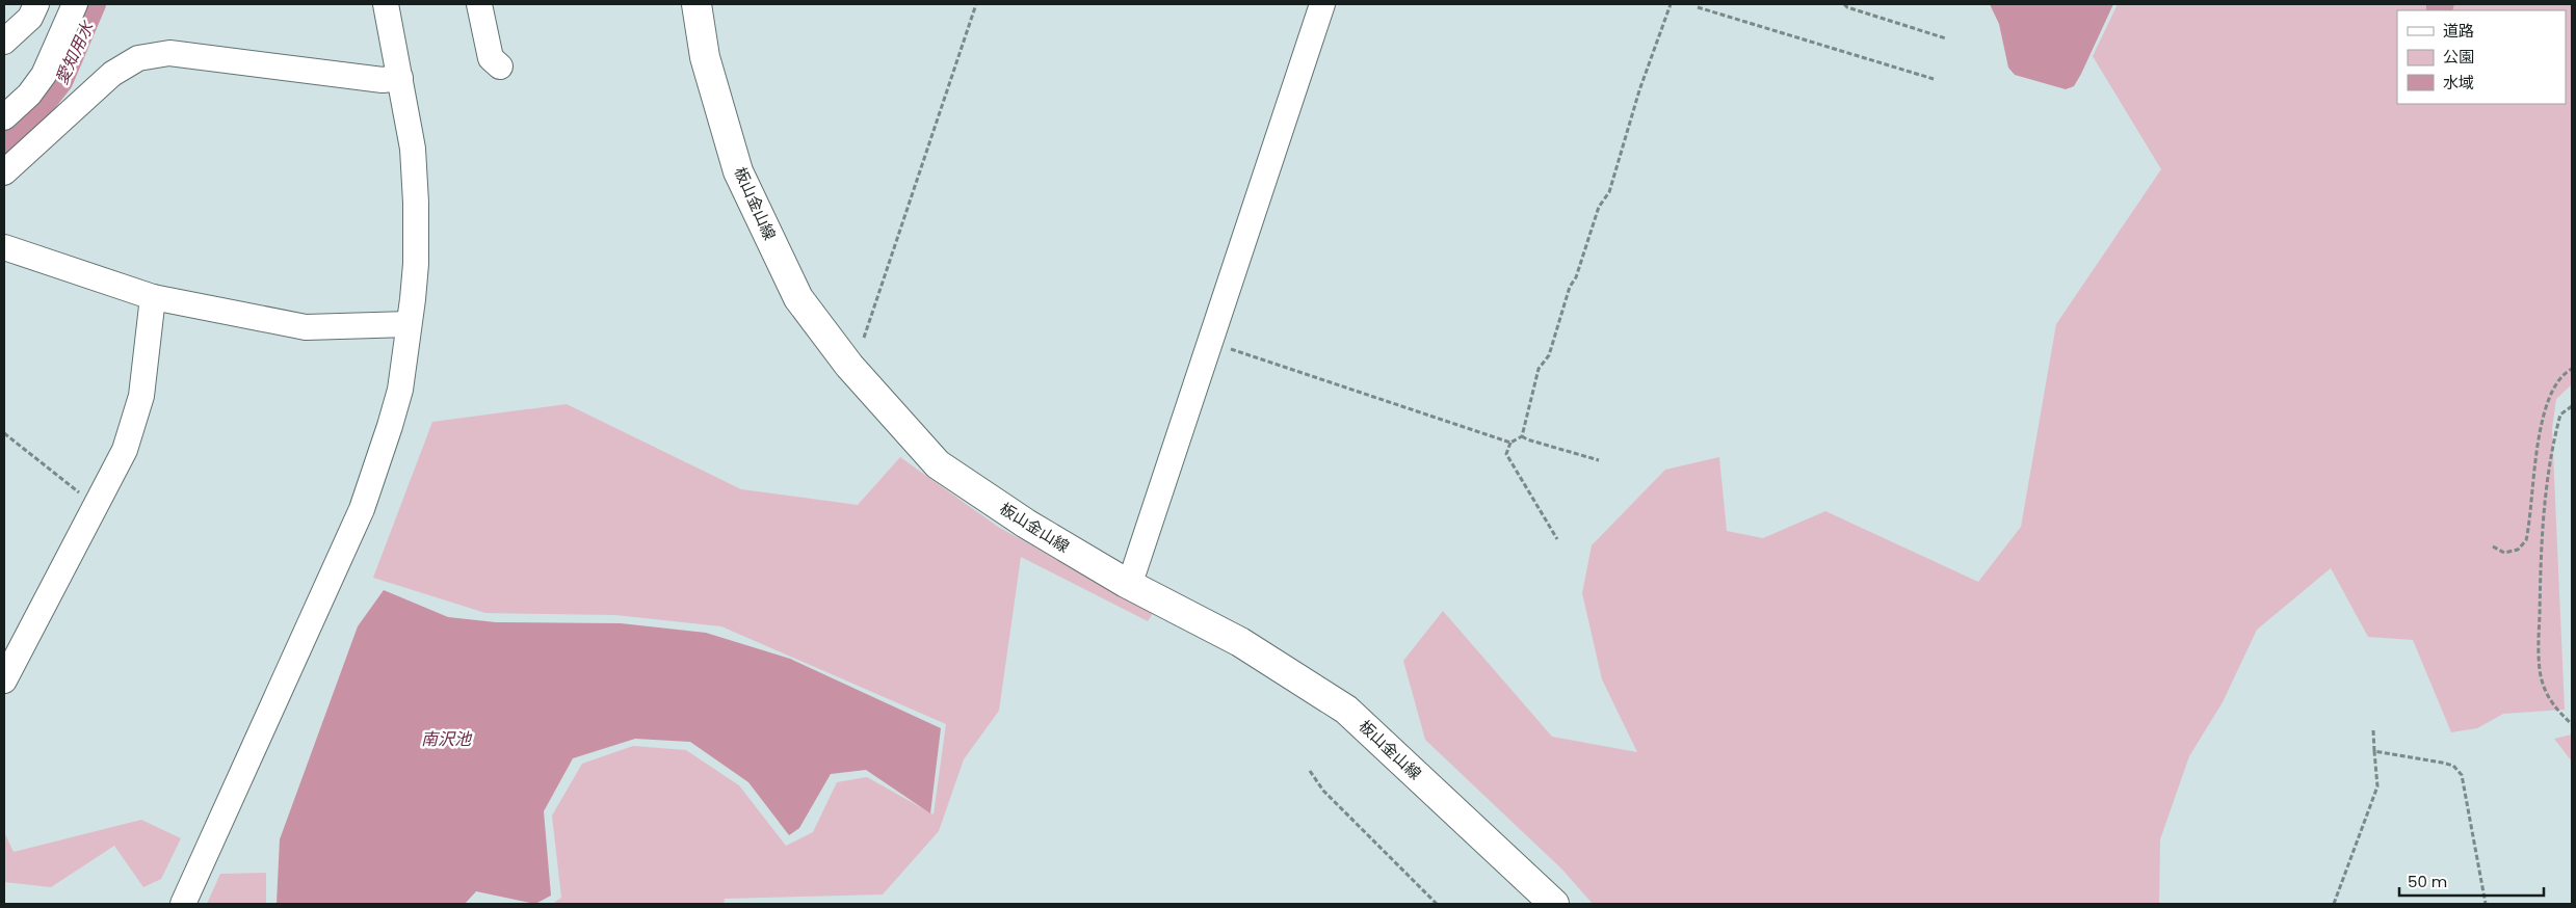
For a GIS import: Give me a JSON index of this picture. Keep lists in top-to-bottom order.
{
  "streets": {
    "main road": ["板山金山線"]
  },
  "water": ["愛知用水", "南沢池"],
  "legend": ["道路", "公園", "水域"],
  "scale_bar": "50 m"
}
